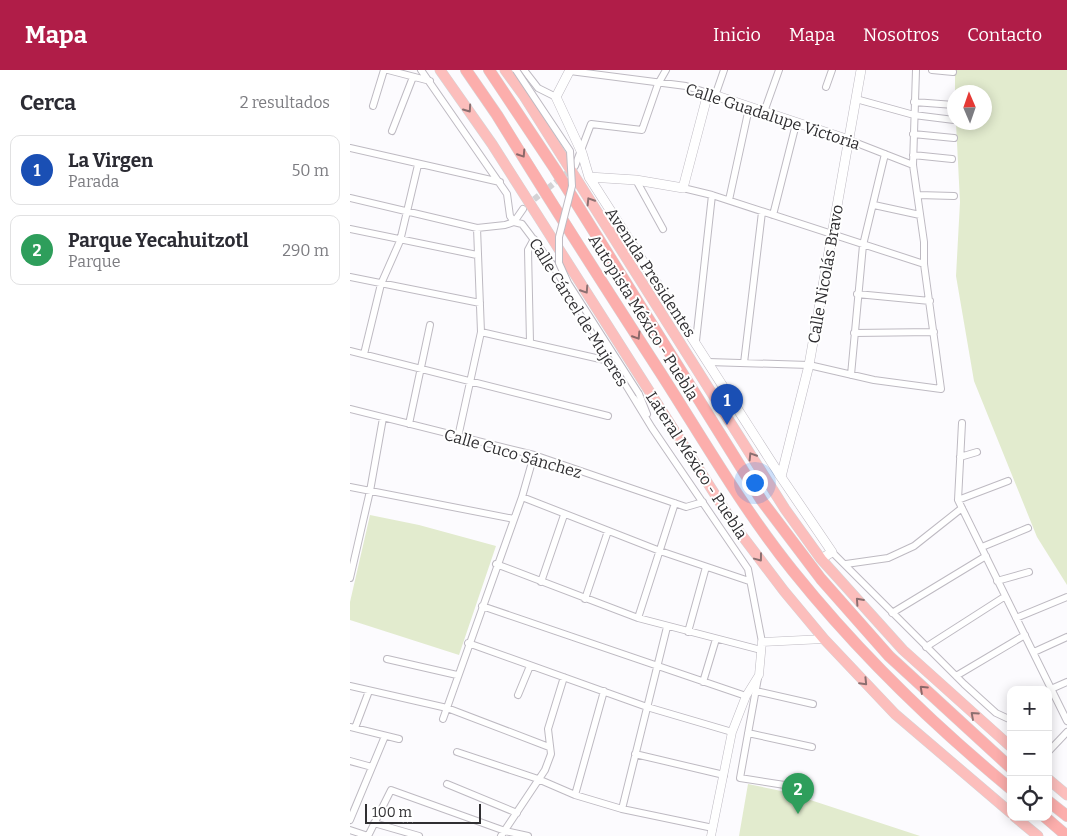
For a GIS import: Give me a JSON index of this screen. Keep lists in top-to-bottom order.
{
  "streets": {
    "highway": ["Autopista México - Puebla", "Lateral México - Puebla"],
    "main road": ["Calle Guadalupe Victoria", "Avenida Presidentes", "Calle Nicolás Bravo"],
    "street": ["Calle Cárcel de Mujeres", "Calle Cuco Sánchez"]
  },
  "crossings": [
    ["Calle Guadalupe Victoria", "Calle Nicolás Bravo"],
    ["Avenida Presidentes", "Calle Nicolás Bravo"],
    ["Calle Cárcel de Mujeres", "Calle Cuco Sánchez"]
  ],
  "scale_bar": "100 m",
  "north": "top",
  "page": {
    "header": "Mapa",
    "nav": [
      "Inicio",
      "Mapa",
      "Nosotros",
      "Contacto"
    ],
    "heading": ["Cerca", "2 resultados"],
    "list": [
      {
        "mark": "1",
        "name": "La Virgen",
        "note": "Parada",
        "value": "50 m"
      },
      {
        "mark": "2",
        "name": "Parque Yecahuitzotl",
        "note": "Parque",
        "value": "290 m"
      }
    ],
    "pins": ["1", "2"],
    "map_buttons": ["+", "−"],
    "scale": "100 m"
  }
}
